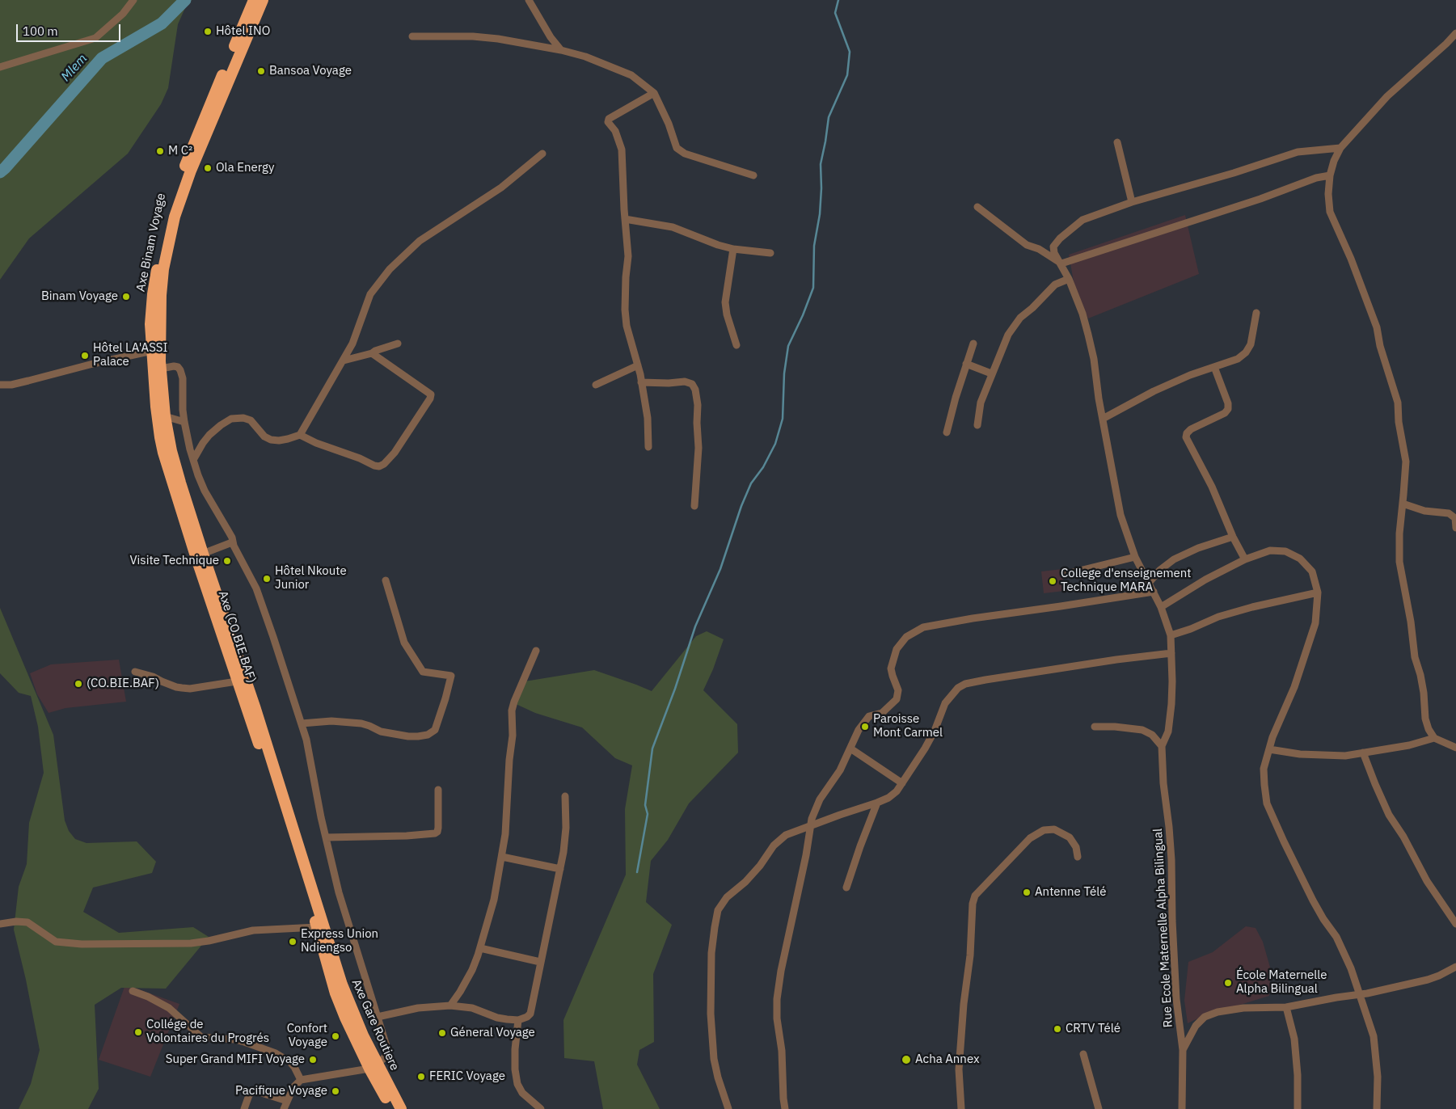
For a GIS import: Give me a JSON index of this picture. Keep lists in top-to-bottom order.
{
  "streets": {
    "highway": ["Axe Binam Voyage", "Axe (CO.BIE.BAF)", "Axe Gare Routiere"],
    "street": ["Rue Ecole Maternelle Alpha Bilingual"]
  },
  "crossings": [
    ["Axe Binam Voyage", "Axe (CO.BIE.BAF)"],
    ["Axe (CO.BIE.BAF)", "Axe Gare Routiere"]
  ],
  "water": ["Mlem"],
  "places": [
    "Hôtel INO",
    "Bansoa Voyage",
    "M C²",
    "Ola Energy",
    "Binam Voyage",
    "Hôtel LA'ASSI Palace",
    "Visite Technique",
    "Hôtel Nkoute Junior",
    "College d'enseignement Technique MARA",
    "(CO.BIE.BAF)",
    "Paroisse Mont Carmel",
    "Antenne Télé",
    "Express Union Ndiengso",
    "École Maternelle Alpha Bilingual",
    "CRTV Télé",
    "Collége de Volontaires du Progrés",
    "Géneral Voyage",
    "Confort Voyage",
    "Super Grand MIFI Voyage",
    "Acha Annex",
    "FERIC Voyage",
    "Pacifique Voyage"
  ],
  "scale_bar": "100 m"
}
